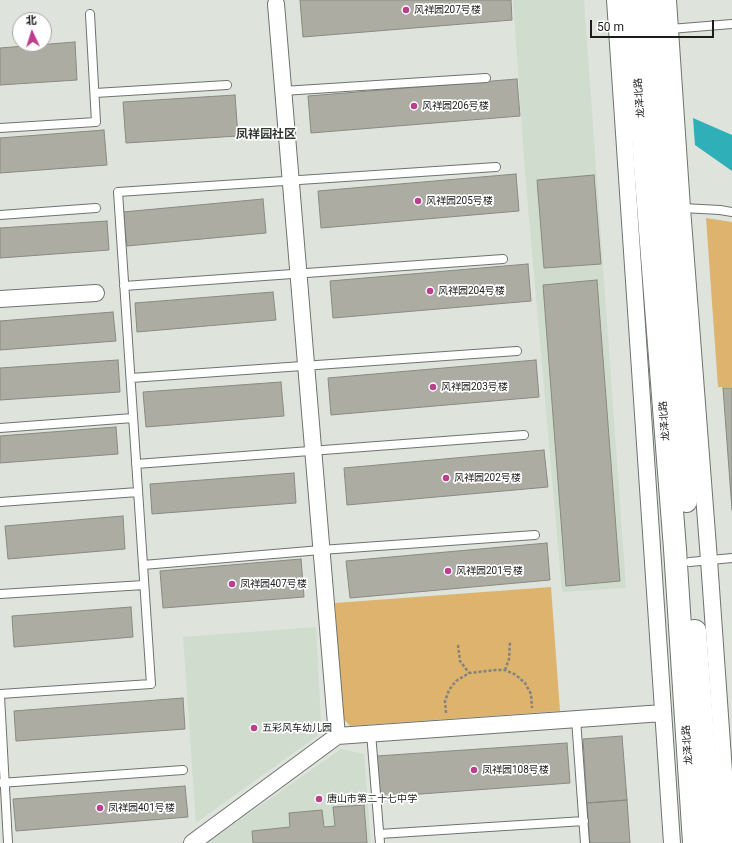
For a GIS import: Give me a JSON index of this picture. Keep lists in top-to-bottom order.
{
  "streets": {
    "main road": ["龙泽北路"]
  },
  "districts": ["凤祥园社区"],
  "places": [
    "风祥园207号楼",
    "风祥园206号楼",
    "风祥园205号楼",
    "风祥园204号楼",
    "风祥园203号楼",
    "风祥园202号楼",
    "风祥园201号楼",
    "凤祥园407号楼",
    "五彩风车幼儿园",
    "凤祥园108号楼",
    "唐山市第二十七中学",
    "凤祥园401号楼"
  ],
  "scale_bar": "50 m",
  "north": "top"
}
